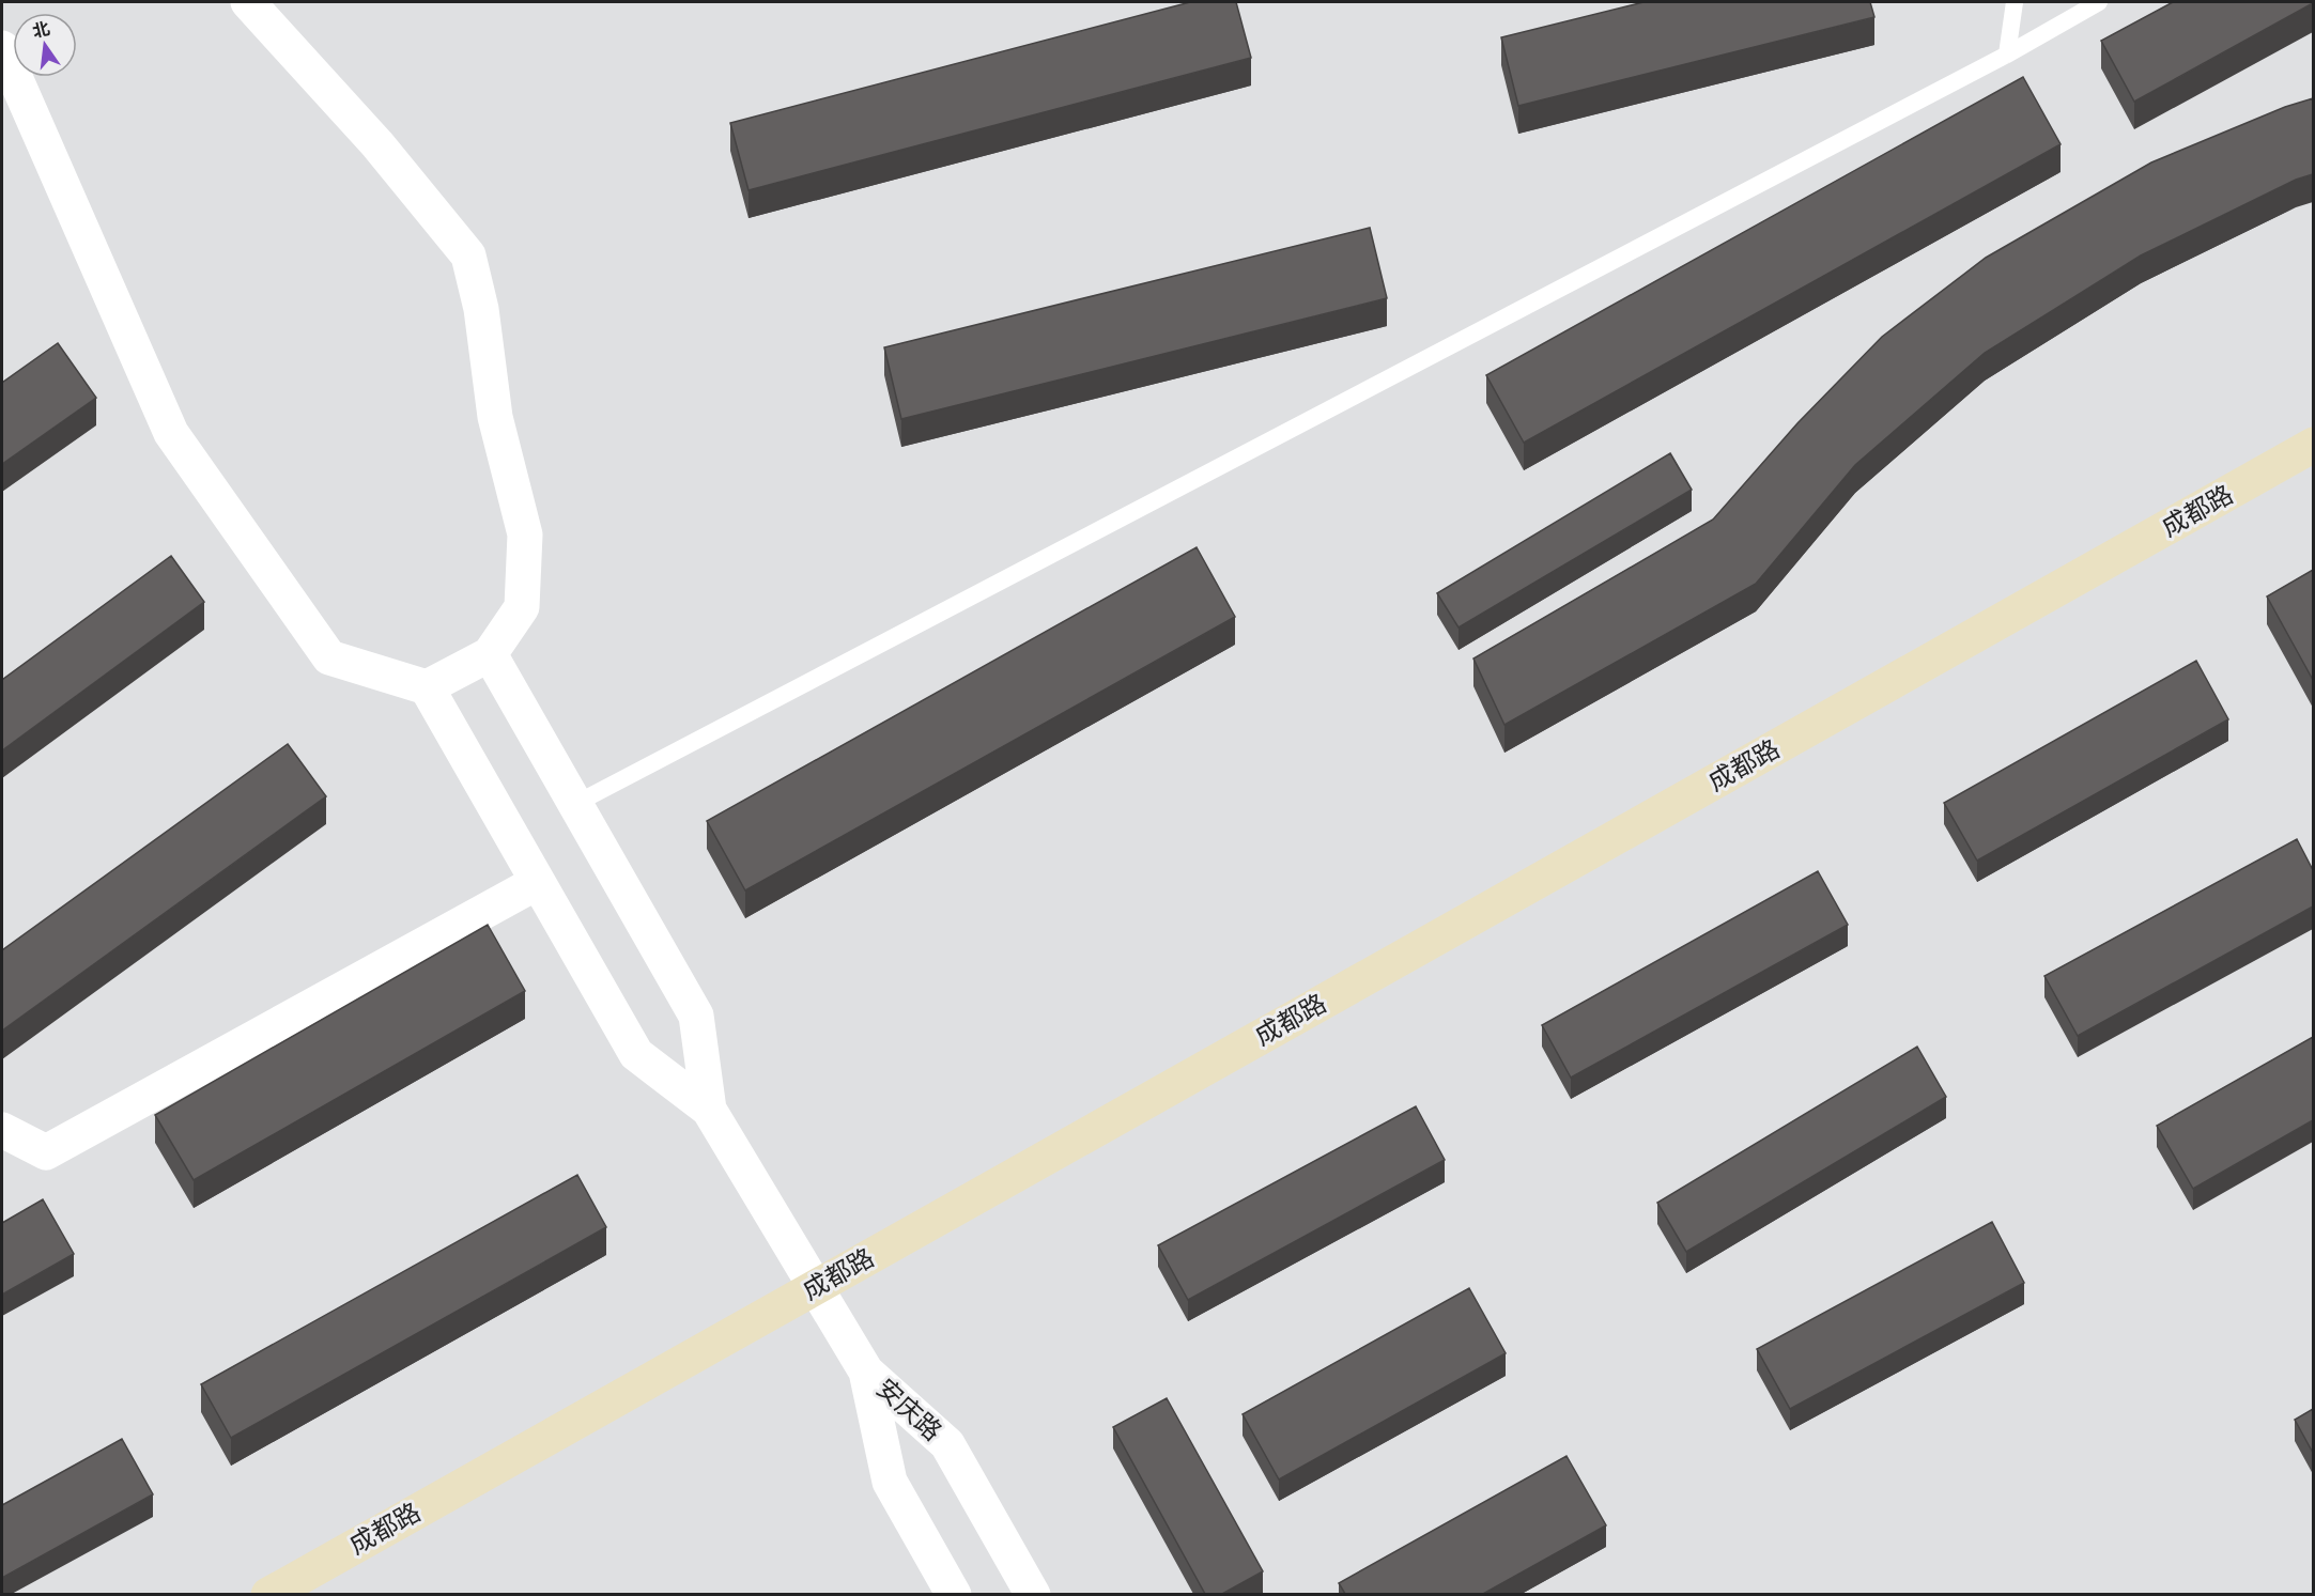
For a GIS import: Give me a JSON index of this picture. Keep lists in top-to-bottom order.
{
  "streets": {
    "street": ["成都路", "安庆路"]
  },
  "north": "top"
}
